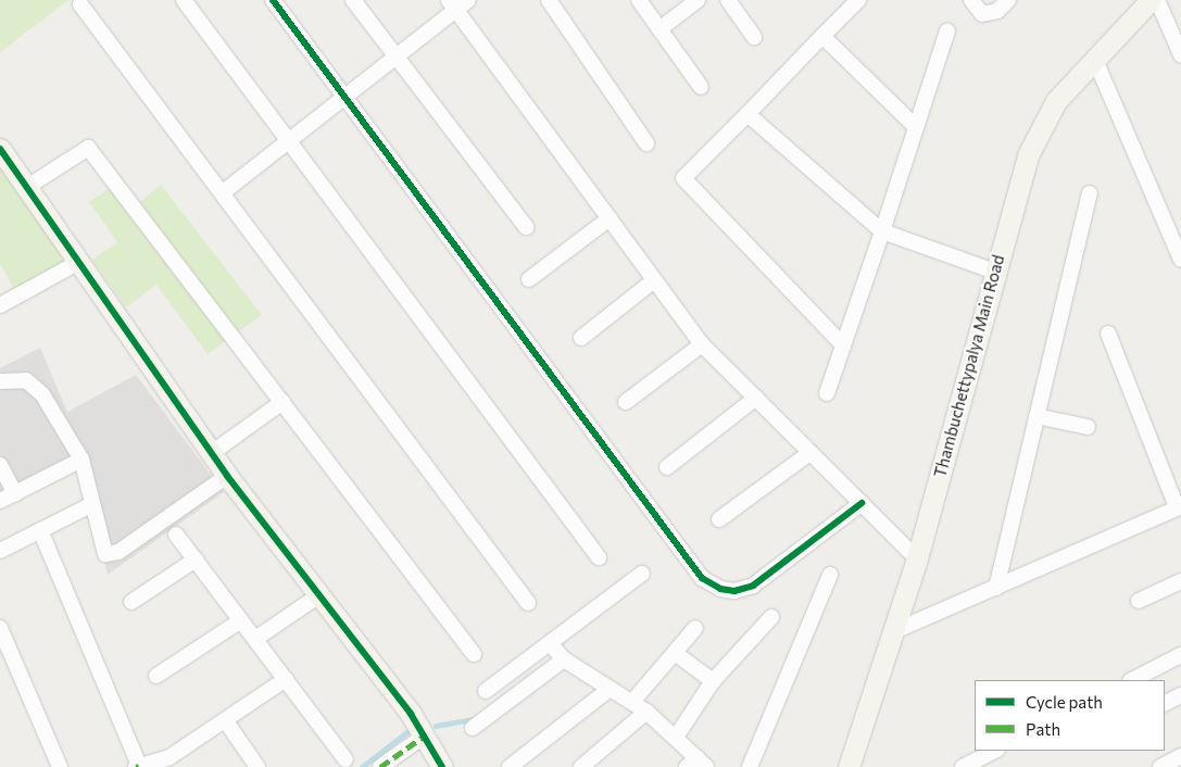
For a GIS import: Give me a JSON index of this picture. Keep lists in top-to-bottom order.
{
  "streets": {
    "main road": ["Thambuchettypalya Main Road"]
  },
  "legend": ["Cycle path", "Path"]
}
